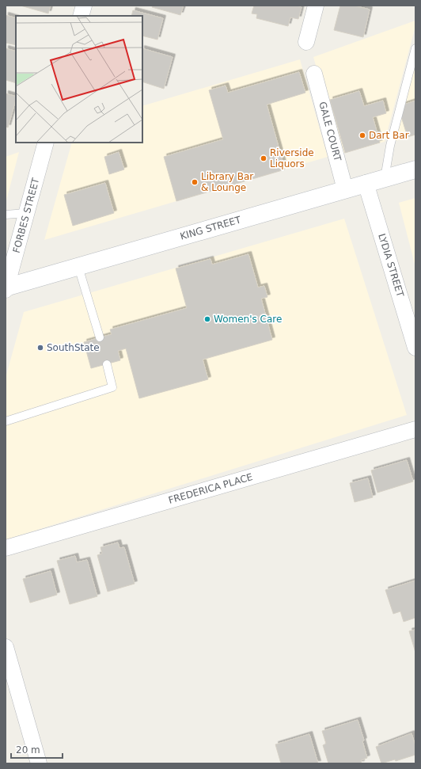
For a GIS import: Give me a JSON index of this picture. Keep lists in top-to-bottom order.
{
  "streets": {
    "main road": ["KING STREET"],
    "street": [
      "GALE COURT",
      "FORBES STREET",
      "LYDIA STREET",
      "FREDERICA PLACE"
    ]
  },
  "crossings": [
    ["GALE COURT", "KING STREET"],
    ["FORBES STREET", "KING STREET"],
    ["KING STREET", "LYDIA STREET"]
  ],
  "places": [
    "Dart Bar",
    "Riverside Liquors",
    "Library Bar & Lounge",
    "Women's Care",
    "SouthState"
  ],
  "scale_bar": "20 m"
}
